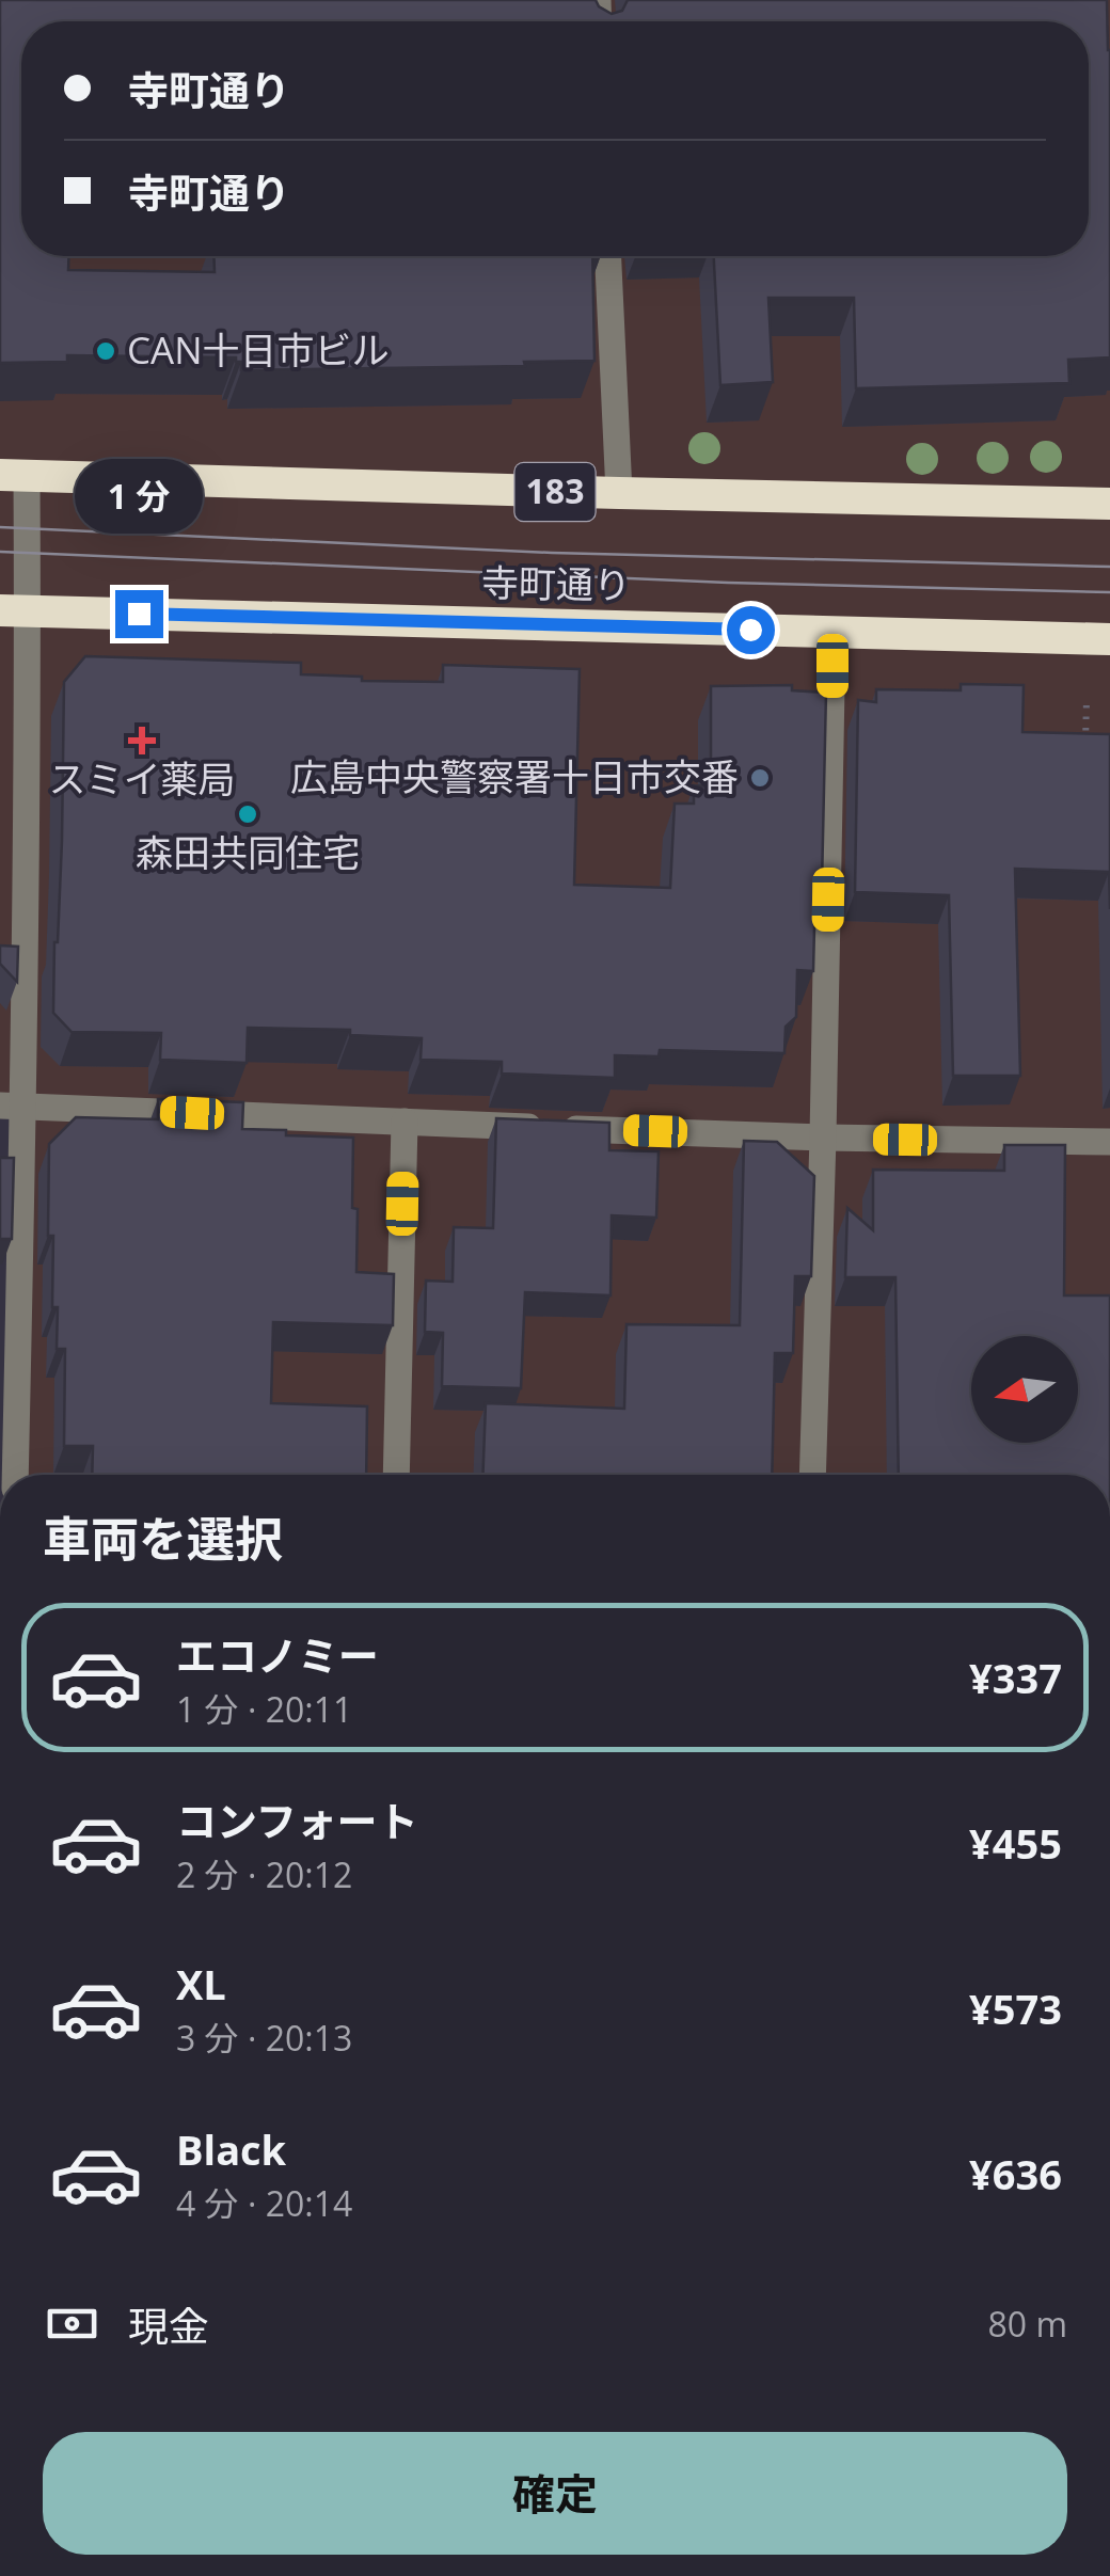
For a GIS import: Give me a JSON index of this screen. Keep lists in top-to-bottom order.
{
  "streets": {
    "highway": ["183", "寺町通り"]
  },
  "places": {
    "other": ["CAN十日市ビル", "広島中央警察署十日市交番", "森田共同住宅"],
    "health": ["スミイ薬局"]
  },
  "north": "left",
  "page": {
    "banner": ["寺町通り", "寺町通り"],
    "bubble": "1 分",
    "heading": "車両を選択",
    "list": [
      {
        "name": "エコノミー",
        "note": "1 分 · 20:11",
        "value": "¥337"
      },
      {
        "name": "コンフォート",
        "note": "2 分 · 20:12",
        "value": "¥455"
      },
      {
        "name": "XL",
        "note": "3 分 · 20:13",
        "value": "¥573"
      },
      {
        "name": "Black",
        "note": "4 分 · 20:14",
        "value": "¥636"
      }
    ],
    "pay": ["現金", "80 m"],
    "buttons": "確定"
  }
}
